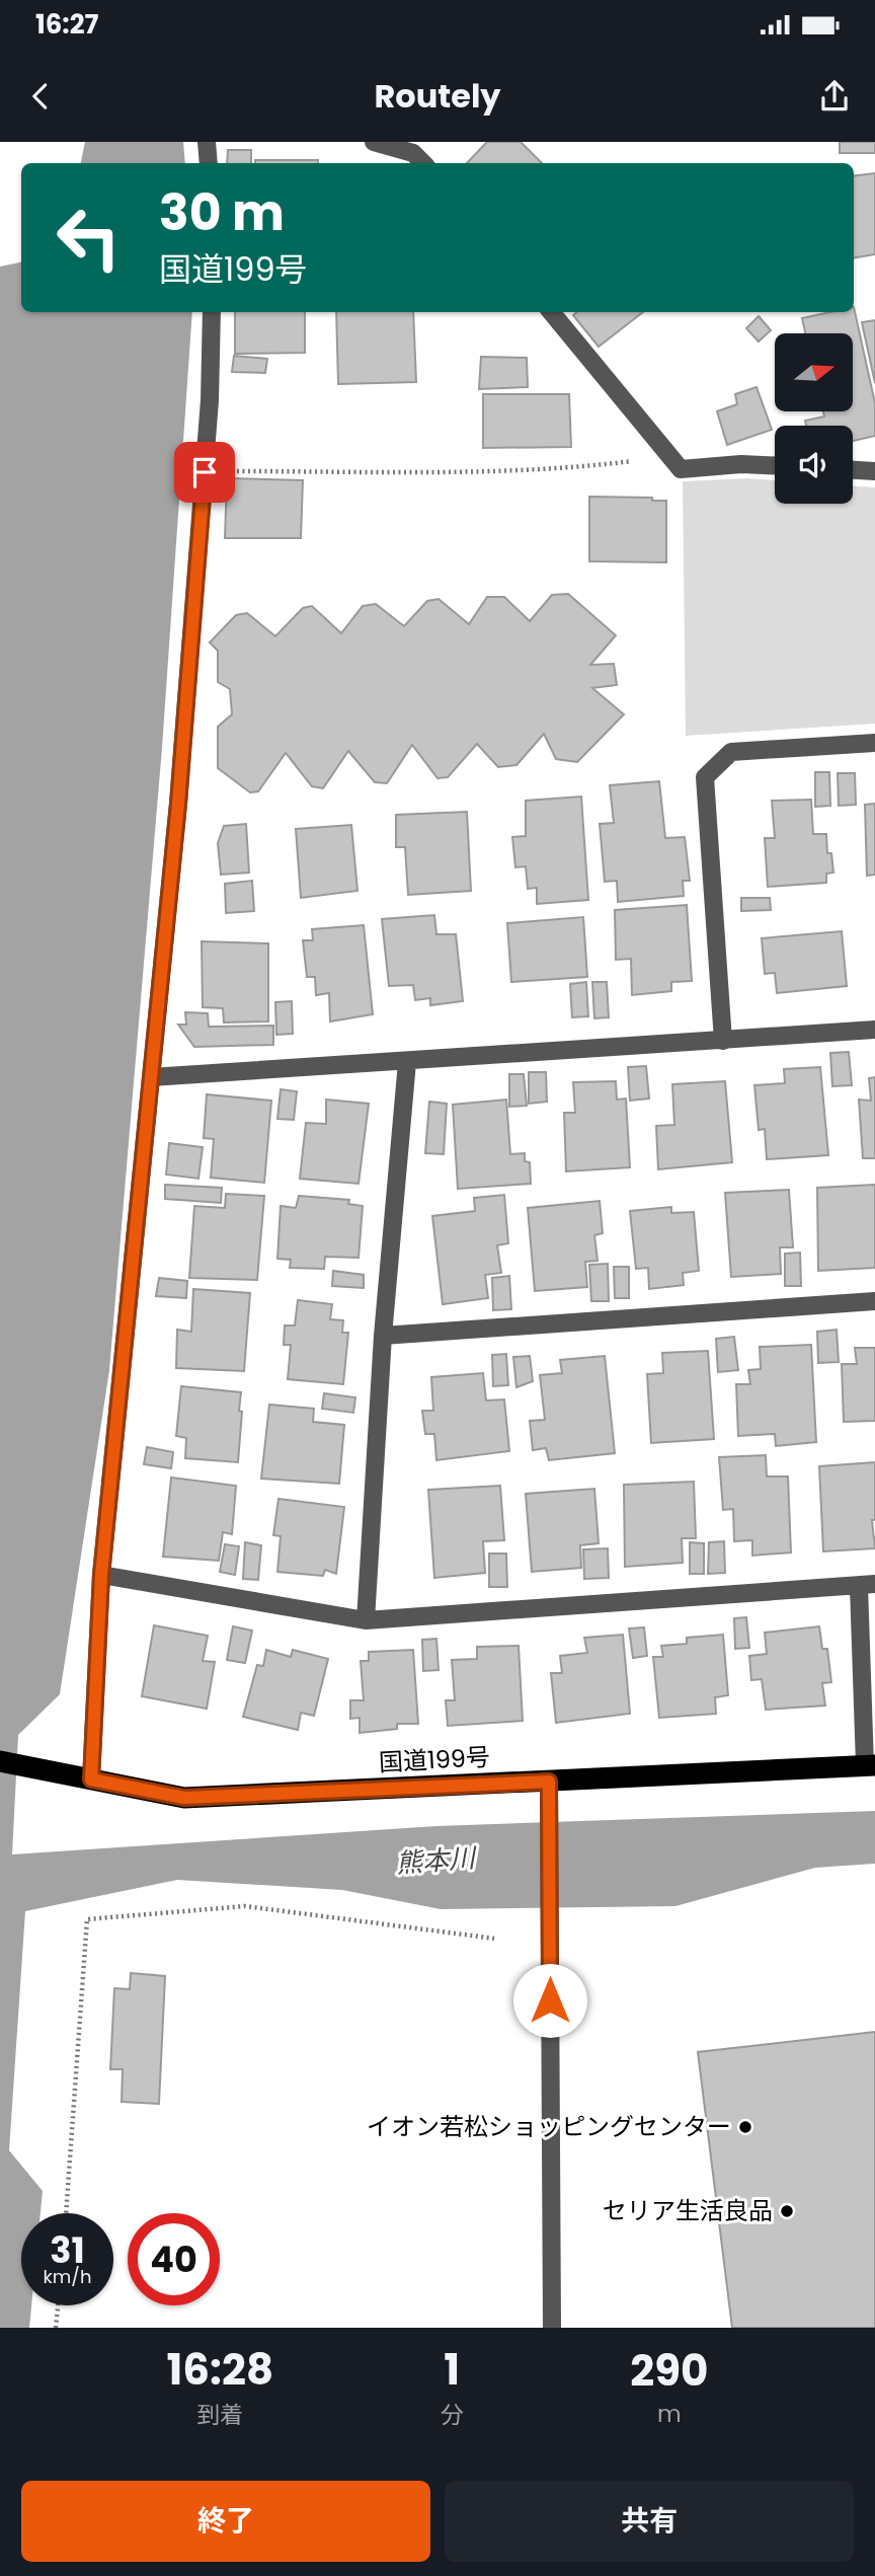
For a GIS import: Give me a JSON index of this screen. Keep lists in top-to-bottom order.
{
  "streets": {
    "highway": ["国道199号"]
  },
  "water": ["熊本川"],
  "places": ["イオン若松ショッピングセンター", "セリア生活良品"],
  "north": "right",
  "page": {
    "status": "16:27",
    "header": "Routely",
    "turn": ["30 m", "国道199号"],
    "speed": "31 km/h",
    "limit": "40",
    "eta": [
      "16:28",
      "到着",
      "1",
      "分",
      "290",
      "m"
    ],
    "buttons": ["終了", "共有"]
  }
}
